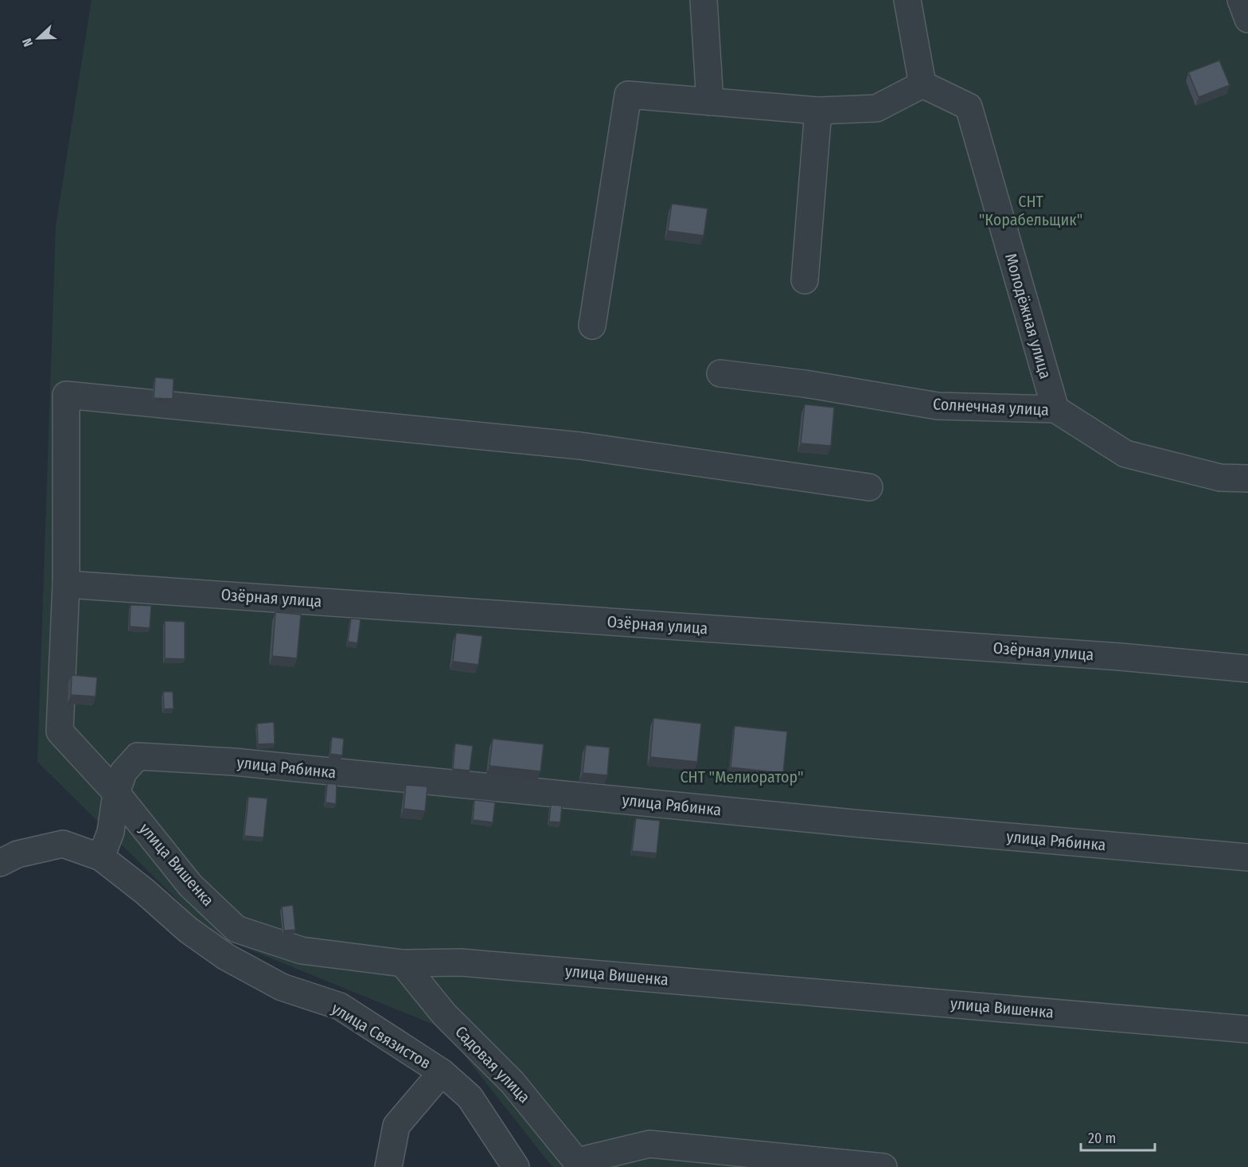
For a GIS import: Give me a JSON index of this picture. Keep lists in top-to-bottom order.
{
  "streets": {
    "street": [
      "Молодёжная улица",
      "Солнечная улица",
      "Озёрная улица",
      "улица Рябинка",
      "улица Вишенка",
      "улица Связистов",
      "Садовая улица"
    ]
  },
  "crossings": [
    ["Молодёжная улица", "Солнечная улица"],
    ["Озёрная улица", "улица Вишенка"],
    ["улица Рябинка", "улица Вишенка"],
    ["улица Вишенка", "Садовая улица"]
  ],
  "parks": ["СНТ \"Корабельщик\"", "СНТ \"Мелиоратор\""],
  "scale_bar": "20 m",
  "north": "left"
}
